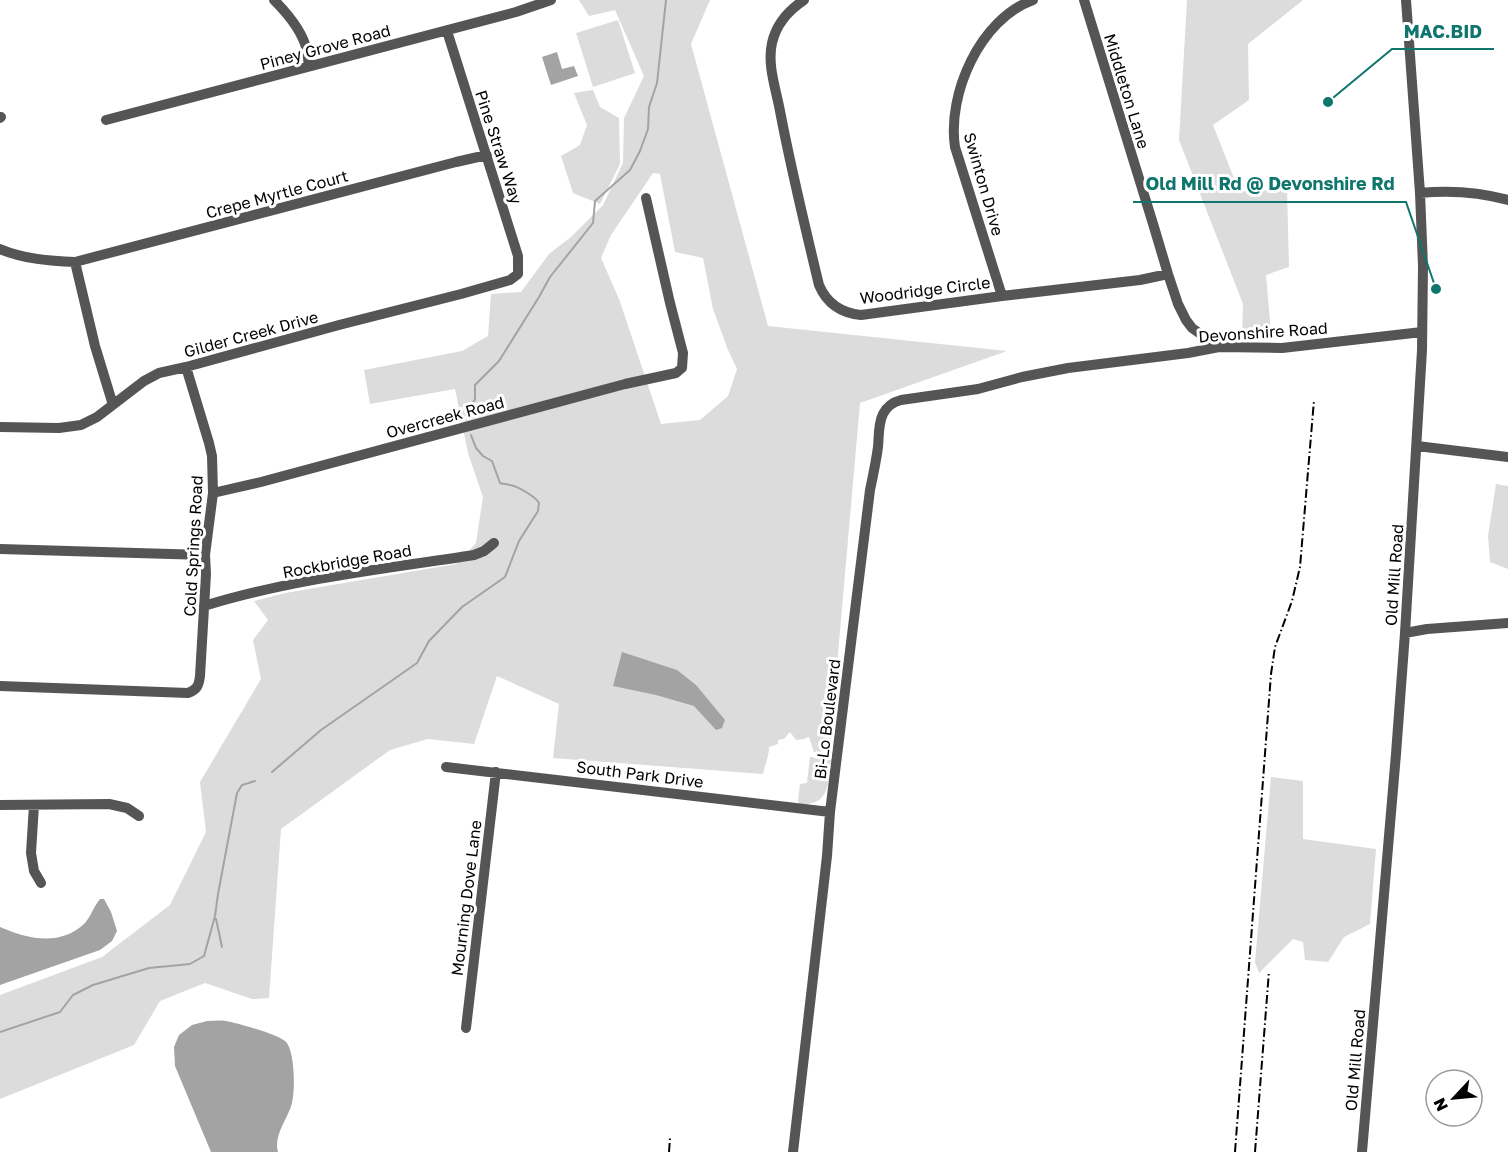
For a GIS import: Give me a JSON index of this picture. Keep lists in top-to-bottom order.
{
  "streets": {
    "street": [
      "Piney Grove Road",
      "Middleton Lane",
      "Pine Straw Way",
      "Swinton Drive",
      "Crepe Myrtle Court",
      "Woodridge Circle",
      "Devonshire Road",
      "Gilder Creek Drive",
      "Overcreek Road",
      "Cold Springs Road",
      "Rockbridge Road",
      "Old Mill Road",
      "Bi-Lo Boulevard",
      "South Park Drive",
      "Mourning Dove Lane"
    ]
  },
  "crossings": [
    ["Piney Grove Road", "Pine Straw Way"],
    ["Middleton Lane", "Woodridge Circle"],
    ["Middleton Lane", "Devonshire Road"],
    ["Pine Straw Way", "Crepe Myrtle Court"],
    ["Pine Straw Way", "Gilder Creek Drive"],
    ["Swinton Drive", "Woodridge Circle"],
    ["Devonshire Road", "Old Mill Road"],
    ["Devonshire Road", "Bi-Lo Boulevard"],
    ["Gilder Creek Drive", "Cold Springs Road"],
    ["Overcreek Road", "Cold Springs Road"],
    ["Cold Springs Road", "Rockbridge Road"],
    ["Bi-Lo Boulevard", "South Park Drive"],
    ["South Park Drive", "Mourning Dove Lane"]
  ],
  "places": ["MAC.BID", "Old Mill Rd @ Devonshire Rd"],
  "north": "bottom left"
}
